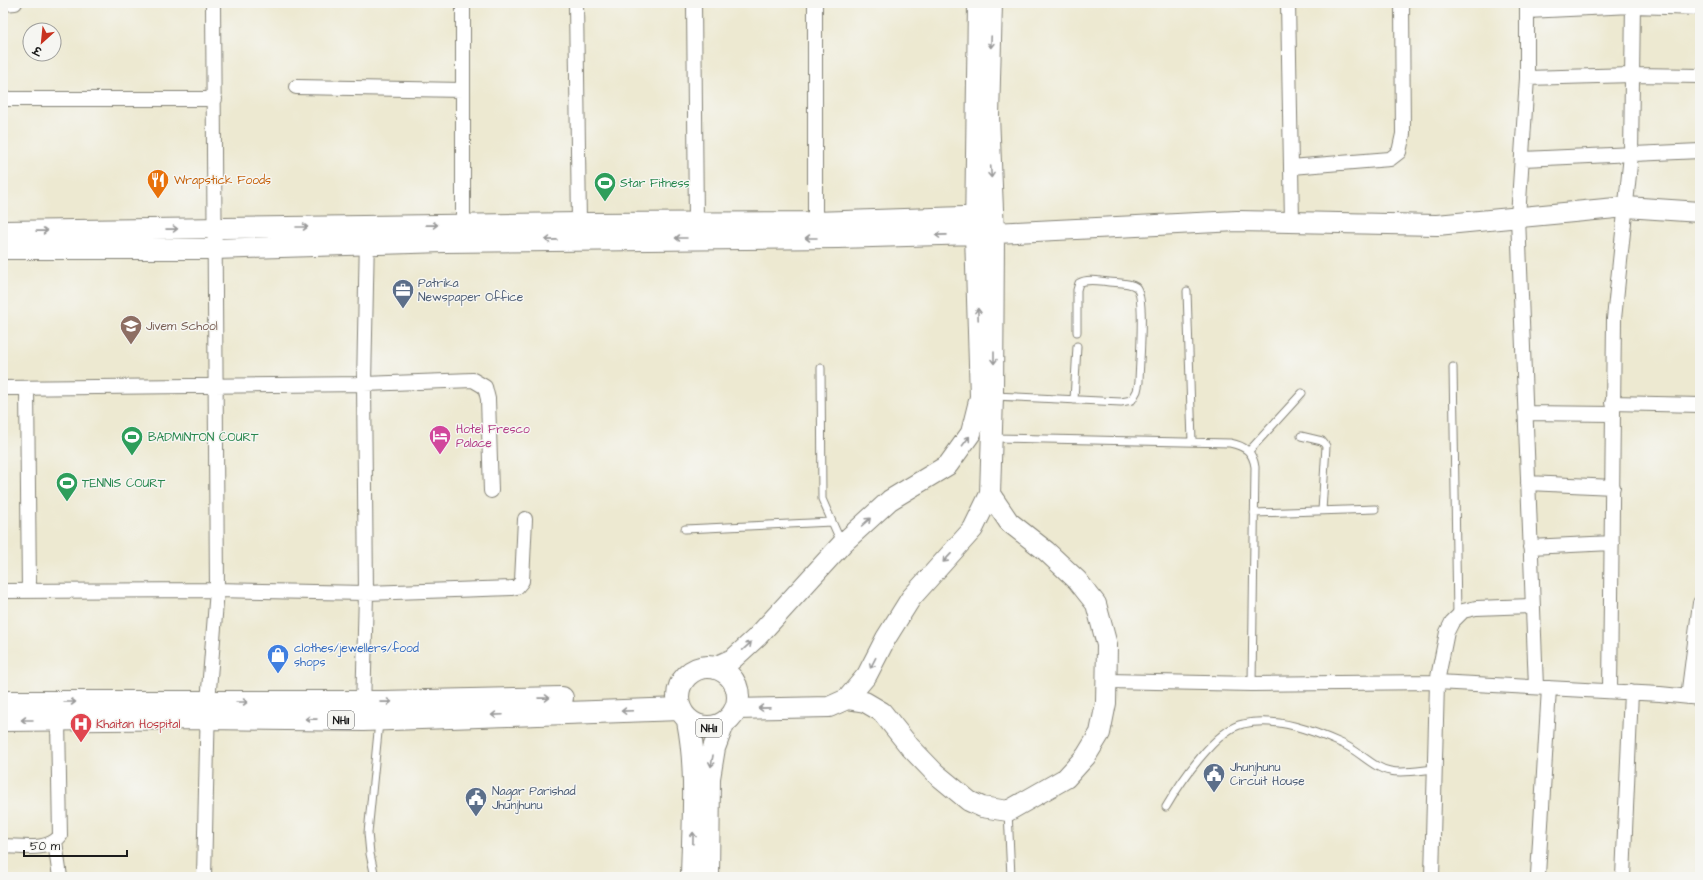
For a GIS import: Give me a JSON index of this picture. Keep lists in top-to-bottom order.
{
  "streets": {
    "highway": ["NH11"]
  },
  "places": {
    "restaurant": ["Wrapstick Foods"],
    "sports": ["Star Fitness", "BADMINTON COURT", "TENNIS COURT"],
    "office": ["Patrika Newspaper Office"],
    "school or university": ["Jivem School"],
    "hotel": ["Hotel Fresco Palace"],
    "shop": ["clothes/jewellers/food shops"],
    "hospital": ["Khaitan Hospital"],
    "public building": ["Jhunjhunu Circuit House", "Nagar Parishad Jhunjhunu"]
  },
  "scale_bar": "50 m",
  "north": "bottom left"
}
